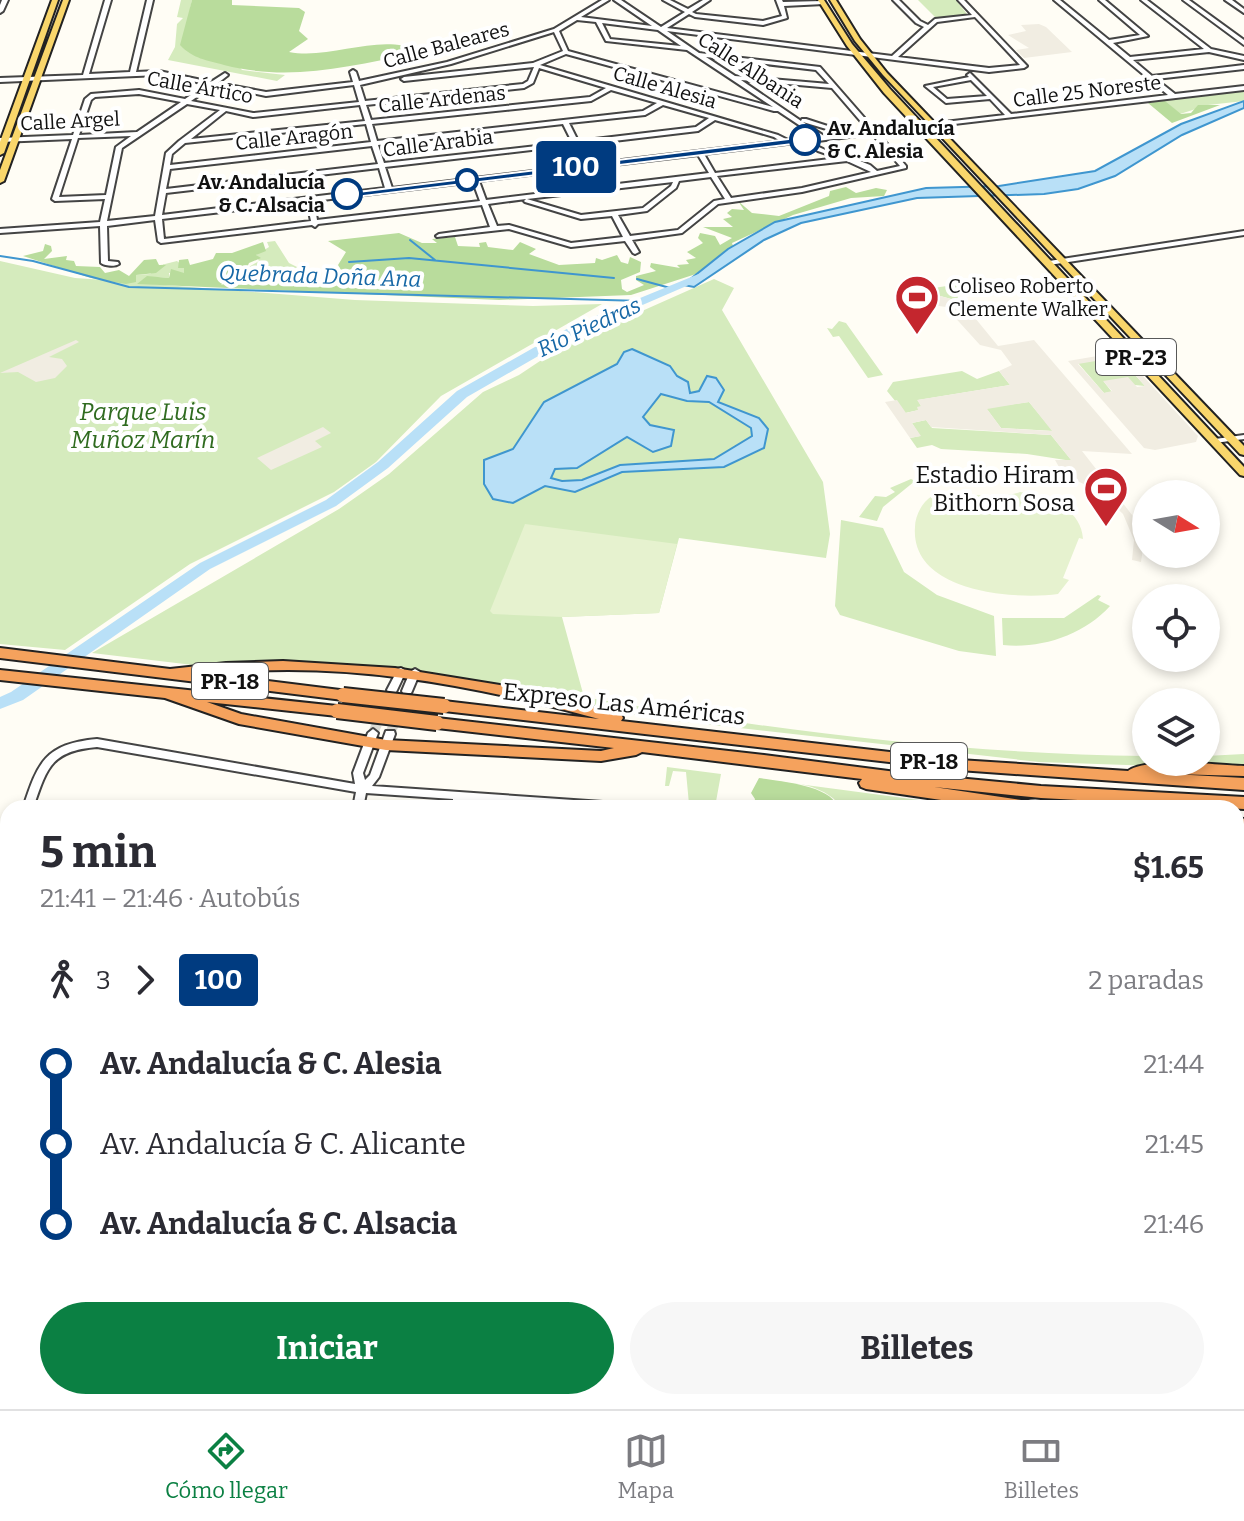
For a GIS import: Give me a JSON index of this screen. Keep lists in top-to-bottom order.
{
  "streets": {
    "highway": ["PR-18", "Expreso Las Américas"],
    "main road": ["PR-23"],
    "street": [
      "Calle Baleares",
      "Calle Albania",
      "Calle Ártico",
      "Calle Alesia",
      "Calle 25 Noreste",
      "Calle Ardenas",
      "Calle Argel",
      "Calle Aragón",
      "Calle Arabia"
    ]
  },
  "crossings": [
    ["Calle Albania", "Calle 25 Noreste"],
    ["Calle Ártico", "Calle Alesia"],
    ["Calle Ártico", "Calle Argel"],
    ["Calle Alesia", "Calle 25 Noreste"],
    ["Calle Alesia", "Calle Ardenas"],
    ["Calle Alesia", "Calle Aragón"],
    ["Calle Alesia", "Calle Arabia"],
    ["Calle 25 Noreste", "PR-23"]
  ],
  "water": ["Quebrada Doña Ana", "Río Piedras"],
  "parks": ["Parque Luis Muñoz Marín"],
  "places": {
    "other": ["Av. Andalucía & C. Alesia", "Av. Andalucía & C. Alsacia"],
    "sports": ["Coliseo Roberto Clemente Walker", "Estadio Hiram Bithorn Sosa"]
  },
  "lines": ["bus line 100"],
  "north": "right",
  "page": {
    "on_map": "100",
    "heading": ["5 min", "21:41 – 21:46 · Autobús", "$1.65"],
    "legs": ["3", "100", "2 paradas"],
    "list": [
      {
        "name": "Av. Andalucía & C. Alesia",
        "value": "21:44"
      },
      {
        "name": "Av. Andalucía & C. Alicante",
        "value": "21:45"
      },
      {
        "name": "Av. Andalucía & C. Alsacia",
        "value": "21:46"
      }
    ],
    "buttons": ["Iniciar", "Billetes"],
    "tabs": ["Cómo llegar", "Mapa", "Billetes"]
  }
}
